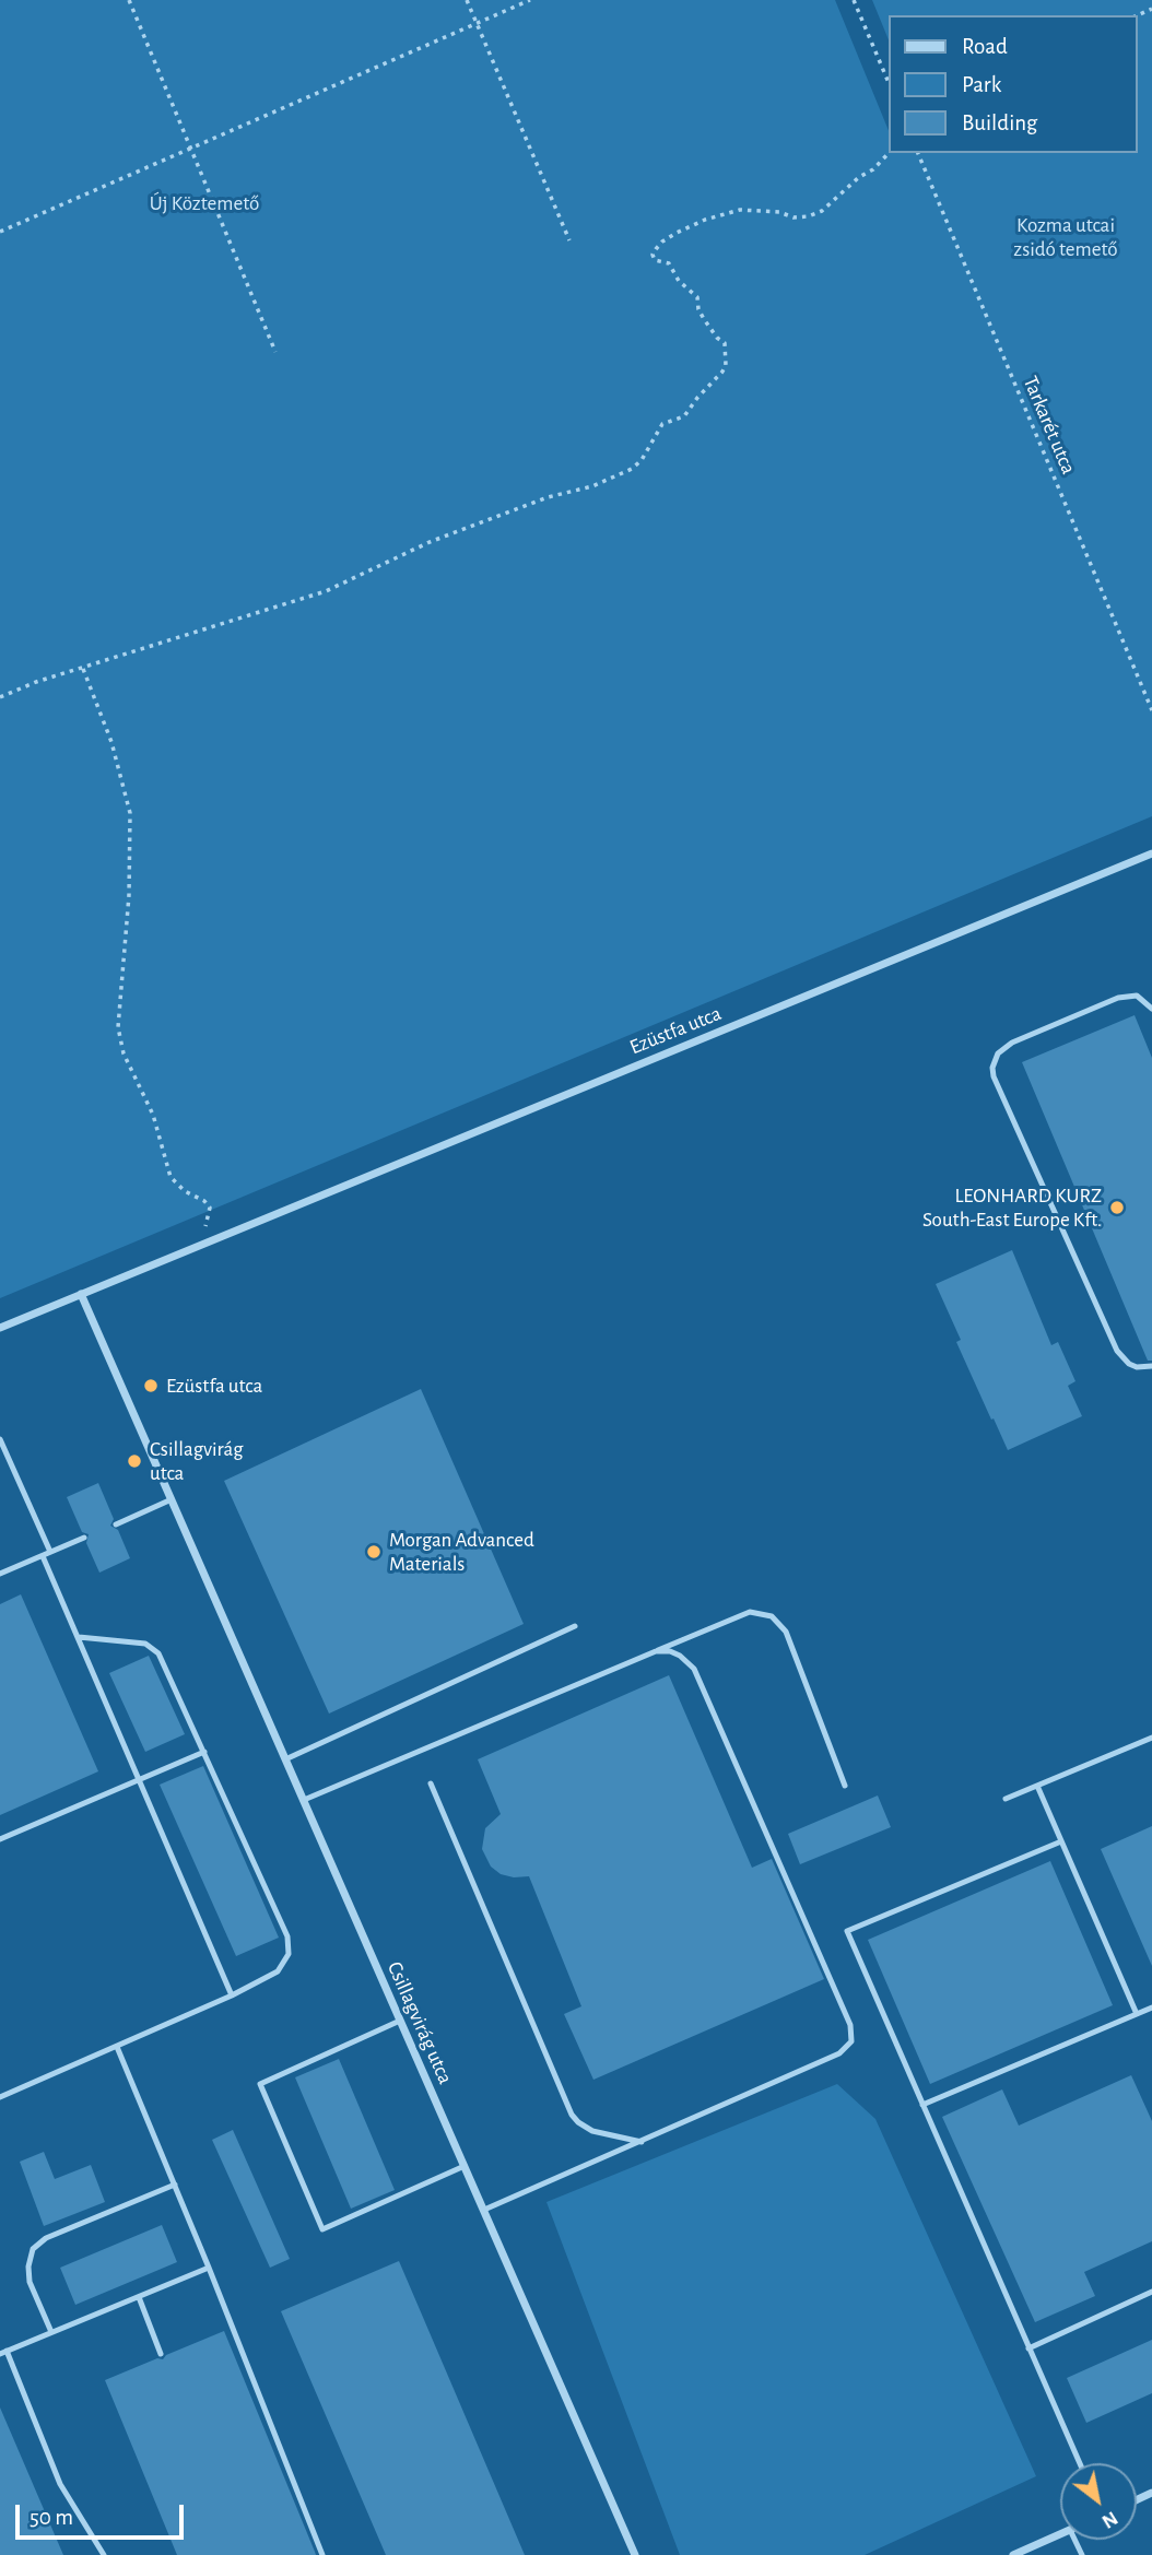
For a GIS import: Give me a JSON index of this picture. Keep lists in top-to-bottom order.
{
  "streets": {
    "street": ["Ezüstfa utca", "Csillagvirág utca"],
    "path": ["Tarkarét utca"]
  },
  "crossings": [
    ["Ezüstfa utca", "Csillagvirág utca"]
  ],
  "parks": ["Új Köztemető", "Kozma utcai zsidó temető"],
  "places": [
    "LEONHARD KURZ South-East Europe Kft.",
    "Ezüstfa utca",
    "Csillagvirág utca",
    "Morgan Advanced Materials"
  ],
  "legend": ["Road", "Park", "Building"],
  "scale_bar": "50 m",
  "north": "bottom right"
}
